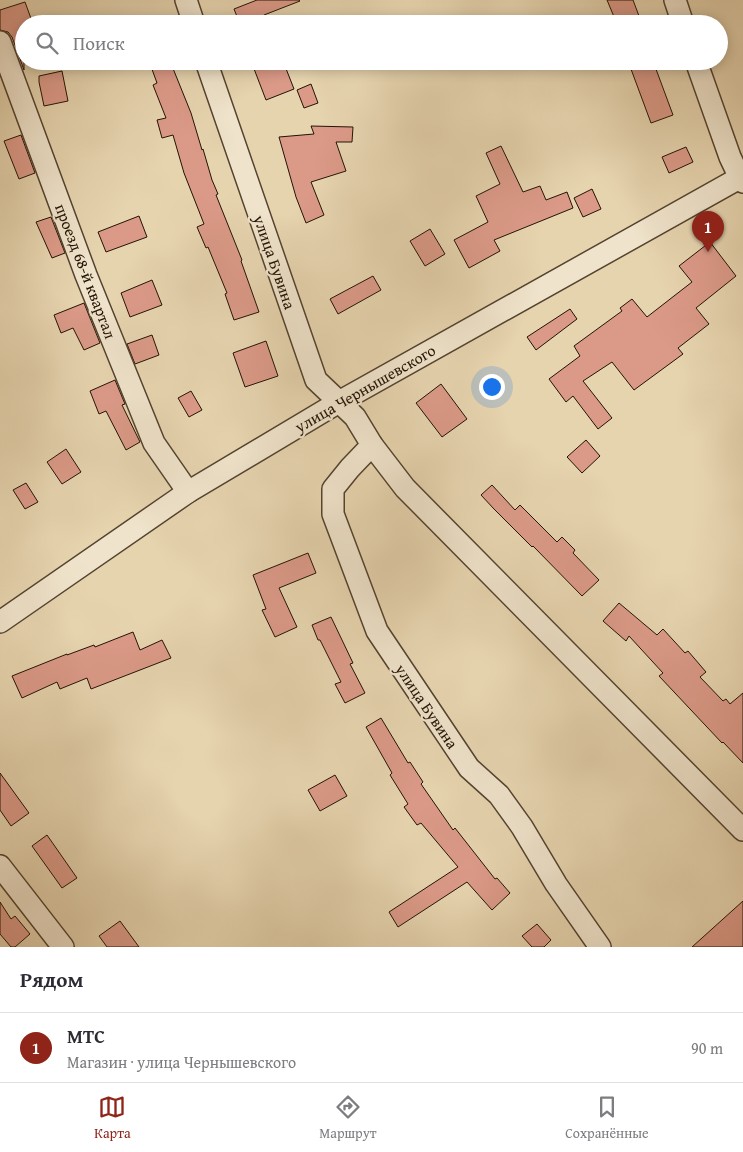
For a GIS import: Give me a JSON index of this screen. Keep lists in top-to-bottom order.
{
  "streets": {
    "street": ["улица Бувина", "проезд 68-й квартал", "улица Чернышевского"]
  },
  "crossings": [
    ["улица Бувина", "улица Чернышевского"],
    ["проезд 68-й квартал", "улица Чернышевского"]
  ],
  "page": {
    "search": "Поиск",
    "pins": "1",
    "heading": "Рядом",
    "list": [
      {
        "mark": "1",
        "name": "МТС",
        "note": "Магазин · улица Чернышевского",
        "value": "90 m"
      }
    ],
    "nav": ["Карта", "Маршрут", "Сохранённые"]
  }
}
